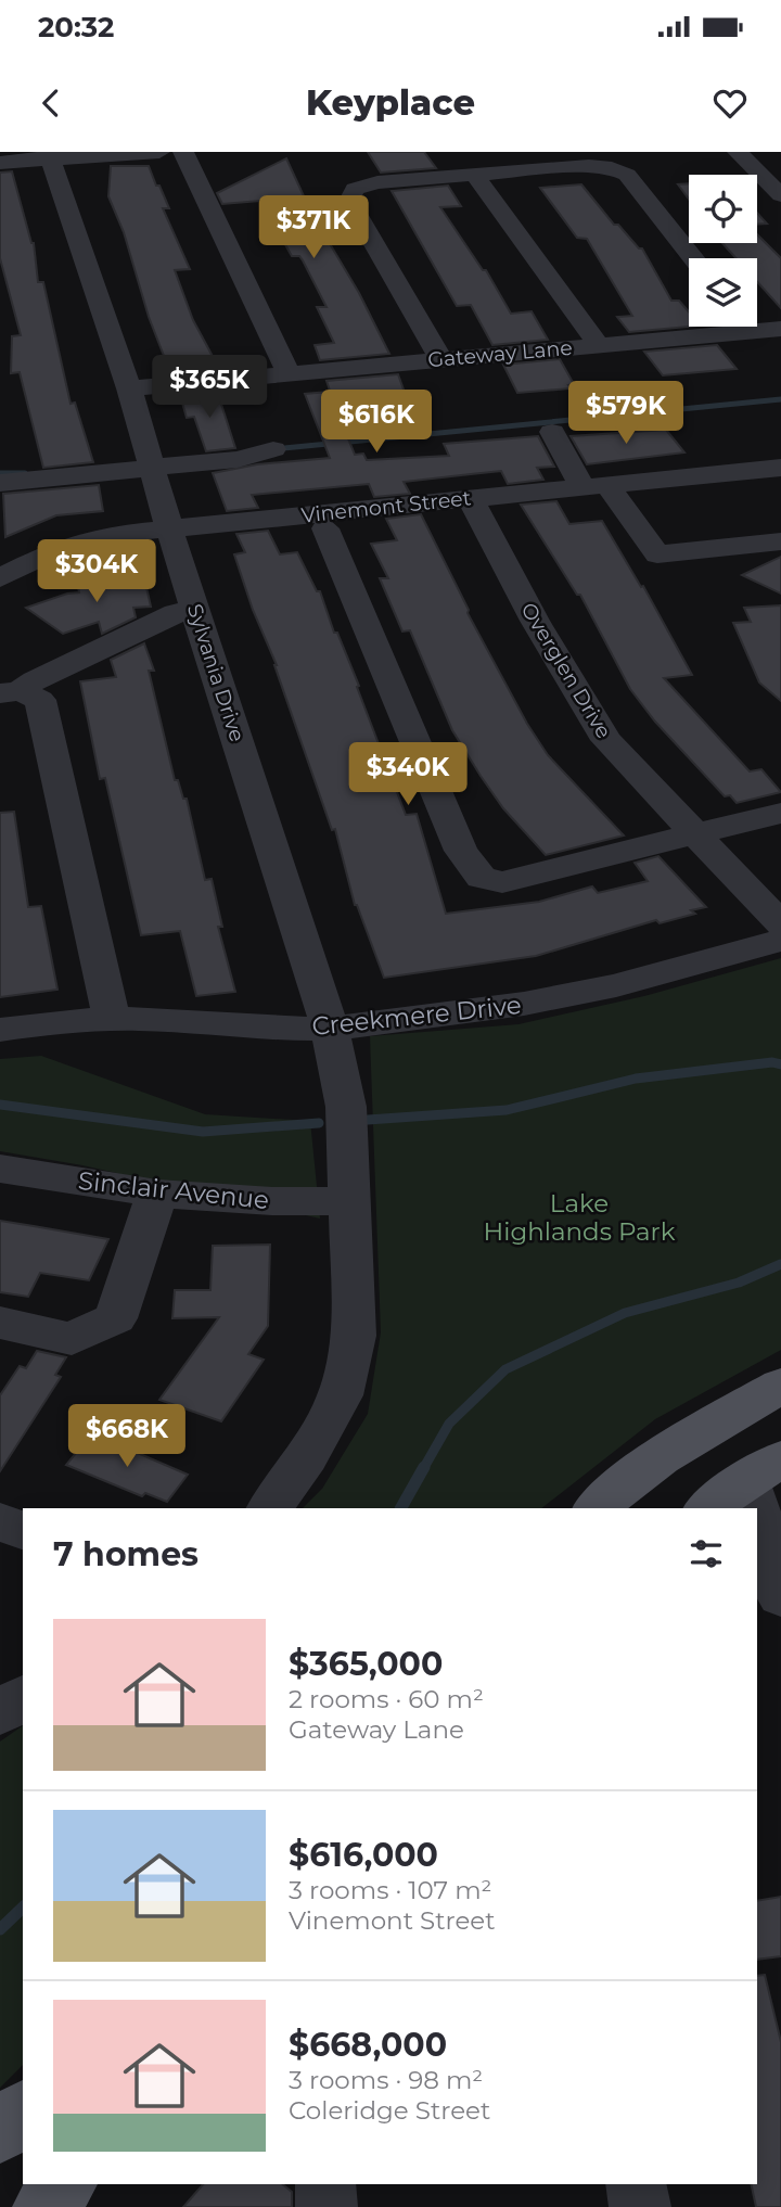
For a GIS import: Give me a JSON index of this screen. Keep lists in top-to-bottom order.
{
  "streets": {
    "street": [
      "Gateway Lane",
      "Vinemont Street",
      "Overglen Drive",
      "Sylvania Drive",
      "Creekmere Drive",
      "Sinclair Avenue"
    ]
  },
  "crossings": [
    ["Gateway Lane", "Sylvania Drive"],
    ["Vinemont Street", "Overglen Drive"],
    ["Vinemont Street", "Sylvania Drive"],
    ["Sylvania Drive", "Creekmere Drive"],
    ["Sylvania Drive", "Sinclair Avenue"]
  ],
  "parks": ["Lake Highlands Park"],
  "page": {
    "status": "20:32",
    "header": "Keyplace",
    "price": [
      "$371K",
      "$365K",
      "$579K",
      "$616K",
      "$304K",
      "$340K",
      "$668K"
    ],
    "heading": "7 homes",
    "list": [
      {
        "name": "$365,000",
        "note": "2 rooms · 60 m² · Gateway Lane"
      },
      {
        "name": "$616,000",
        "note": "3 rooms · 107 m² · Vinemont Street"
      },
      {
        "name": "$668,000",
        "note": "3 rooms · 98 m² · Coleridge Street"
      }
    ]
  }
}
